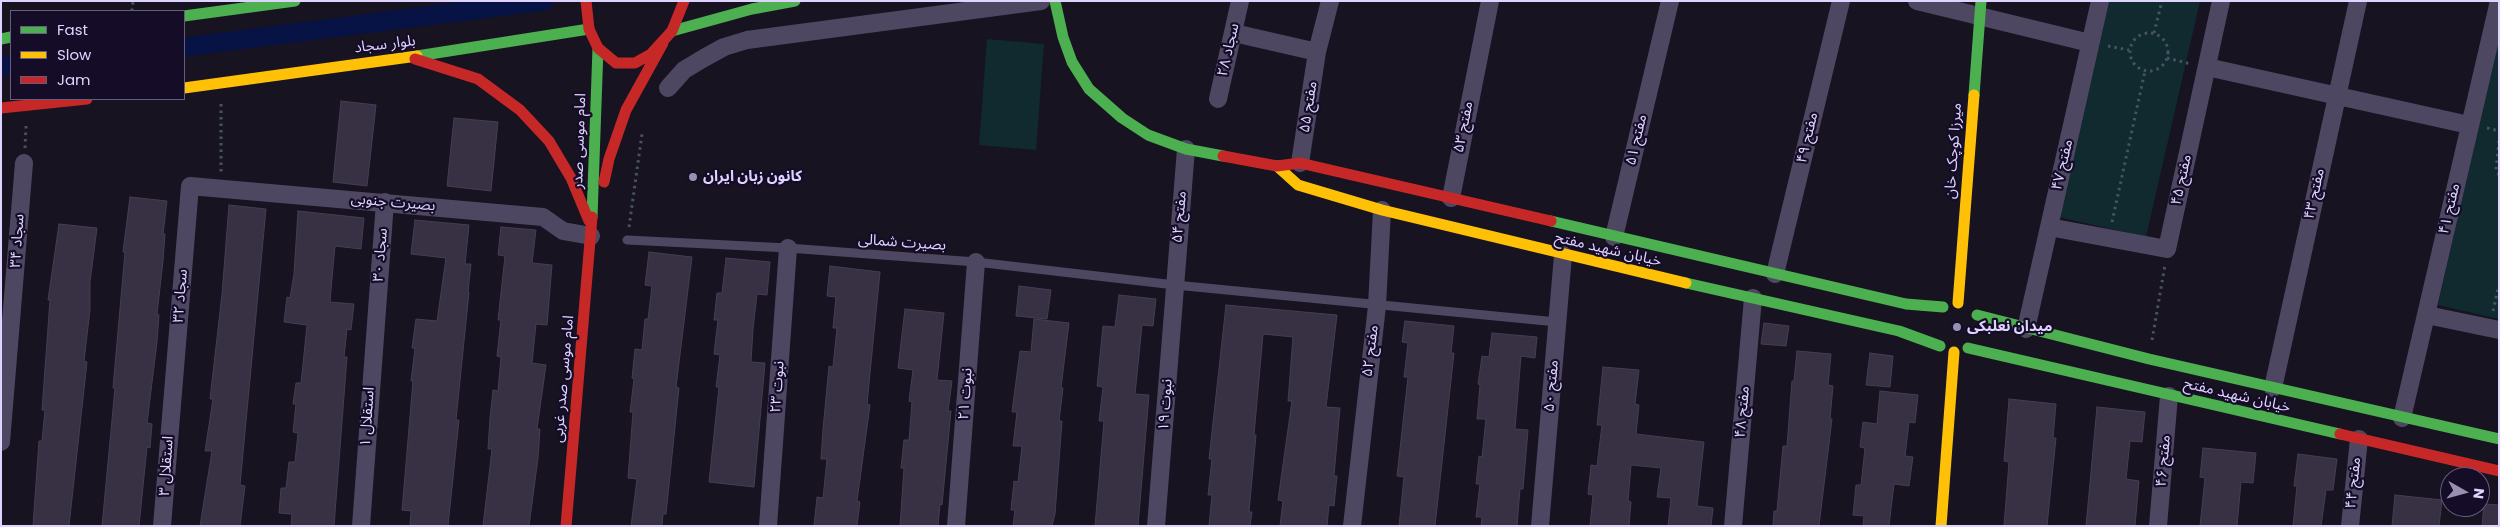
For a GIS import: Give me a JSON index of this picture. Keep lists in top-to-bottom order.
{
  "streets": {
    "street": [
      "بلوار سجاد",
      "سجاد ۲۸",
      "مفتح ۵۵",
      "مفتح ۵۳",
      "مفتح ۴۹",
      "مفتح ۵۱",
      "امام موسی صدر",
      "میرزا کوچک خان",
      "مفتح ۴۷",
      "مفتح ۴۵",
      "مفتح ۴۳",
      "بصیرت جنوبی",
      "مفتح ۴۱",
      "مفتح ۵۴",
      "سجاد ۳۴",
      "خیابان شهید مفتح",
      "سجاد ۳۰",
      "سجاد ۳۲",
      "مفتح ۵۲",
      "امام موسی صدر غربی",
      "مفتح ۵۰",
      "نبوت ۲۳",
      "نبوت ۲۱",
      "نبوت ۱۹",
      "مفتح ۴۸",
      "استقلال ۱",
      "مفتح ۴۶",
      "استقلال ۳",
      "مفتح ۴۴"
    ],
    "lane": ["بصیرت شمالی"]
  },
  "crossings": [
    ["مفتح ۵۵", "خیابان شهید مفتح"],
    ["مفتح ۵۳", "خیابان شهید مفتح"],
    ["مفتح ۴۹", "خیابان شهید مفتح"],
    ["مفتح ۵۱", "خیابان شهید مفتح"],
    ["امام موسی صدر", "بصیرت جنوبی"],
    ["امام موسی صدر", "امام موسی صدر غربی"],
    ["میرزا کوچک خان", "خیابان شهید مفتح"],
    ["مفتح ۴۷", "خیابان شهید مفتح"],
    ["مفتح ۴۳", "خیابان شهید مفتح"],
    ["بصیرت جنوبی", "سجاد ۳۰"],
    ["بصیرت جنوبی", "سجاد ۳۲"],
    ["بصیرت جنوبی", "امام موسی صدر غربی"],
    ["مفتح ۴۱", "خیابان شهید مفتح"],
    ["مفتح ۵۴", "بصیرت شمالی"],
    ["مفتح ۵۴", "خیابان شهید مفتح"],
    ["مفتح ۵۴", "نبوت ۱۹"],
    ["بصیرت شمالی", "مفتح ۵۲"],
    ["بصیرت شمالی", "مفتح ۵۰"],
    ["بصیرت شمالی", "نبوت ۲۳"],
    ["بصیرت شمالی", "نبوت ۲۱"],
    ["بصیرت شمالی", "نبوت ۱۹"],
    ["خیابان شهید مفتح", "مفتح ۵۲"],
    ["خیابان شهید مفتح", "مفتح ۵۰"],
    ["خیابان شهید مفتح", "مفتح ۴۸"],
    ["خیابان شهید مفتح", "مفتح ۴۶"],
    ["خیابان شهید مفتح", "مفتح ۴۴"],
    ["سجاد ۳۰", "استقلال ۱"],
    ["سجاد ۳۲", "استقلال ۳"]
  ],
  "places": ["کانون زبان ایران", "میدان نعلبکی"],
  "legend": ["Fast", "Slow", "Jam"],
  "north": "right"
}
